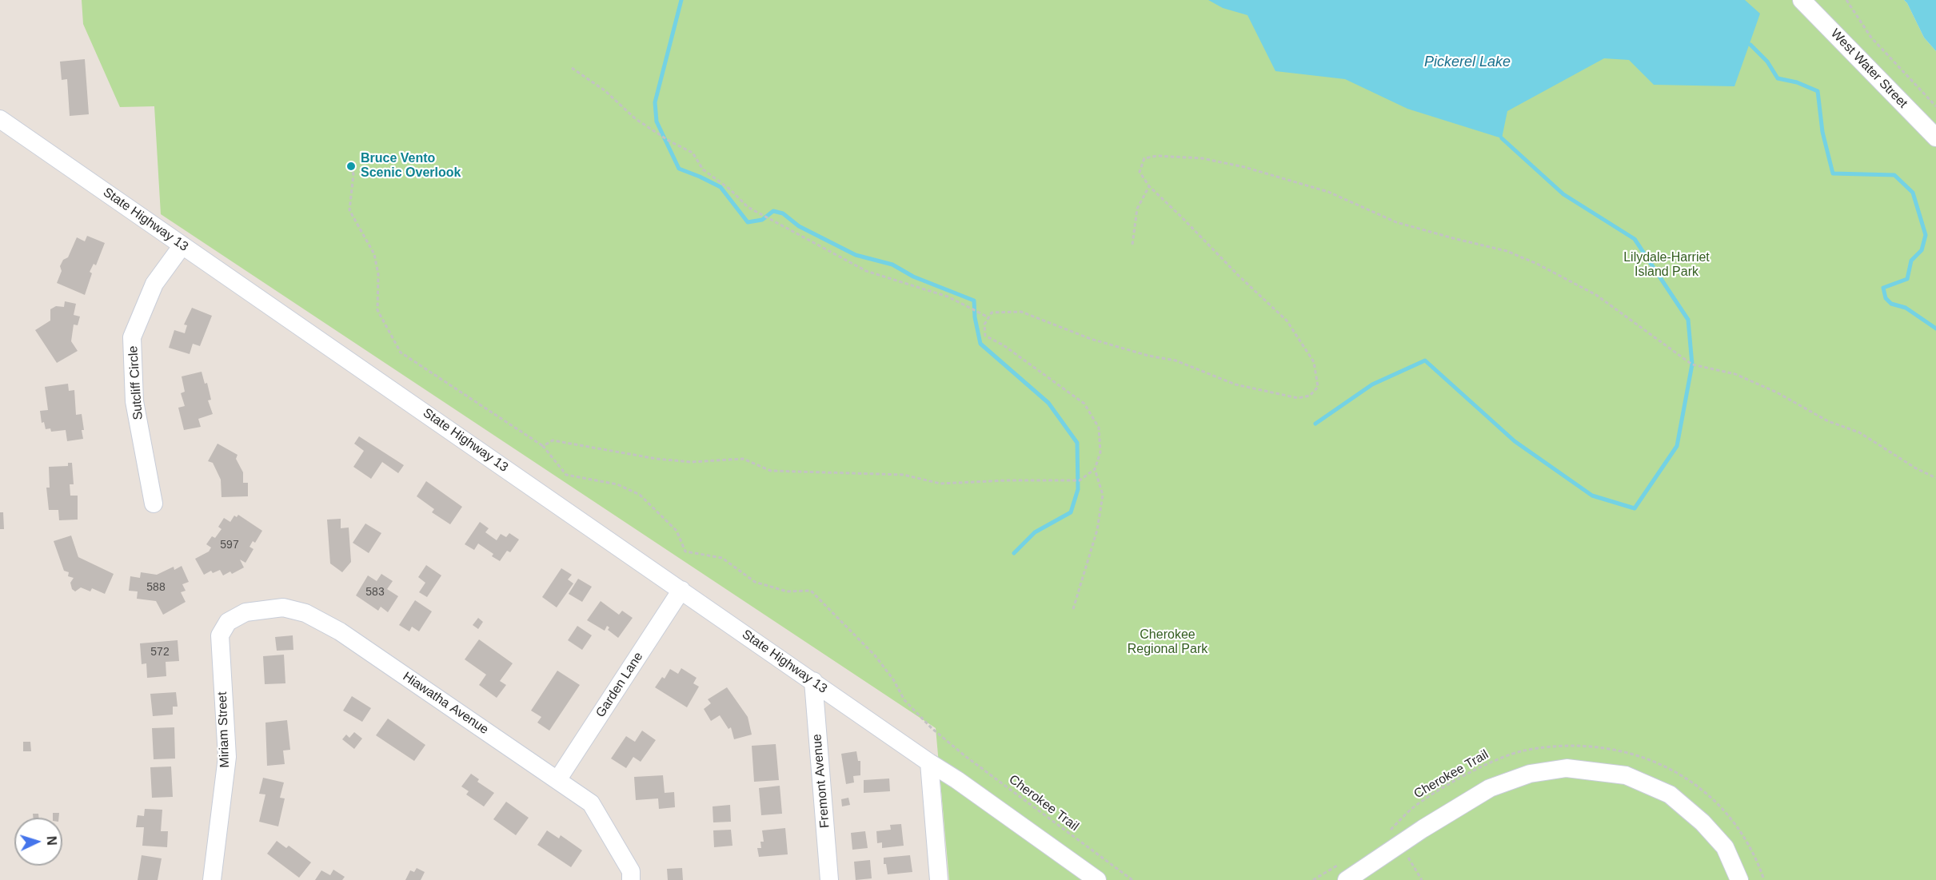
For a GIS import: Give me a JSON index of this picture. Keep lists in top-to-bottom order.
{
  "streets": {
    "street": [
      "West Water Street",
      "State Highway 13",
      "Sutcliff Circle",
      "Garden Lane",
      "Hiawatha Avenue",
      "Miriam Street",
      "Fremont Avenue"
    ],
    "path": ["Cherokee Trail"]
  },
  "crossings": [
    ["State Highway 13", "Sutcliff Circle"],
    ["State Highway 13", "Garden Lane"],
    ["State Highway 13", "Fremont Avenue"],
    ["Garden Lane", "Hiawatha Avenue"],
    ["Hiawatha Avenue", "Miriam Street"]
  ],
  "water": ["Pickerel Lake"],
  "parks": ["Lilydale-Harriet Island Park", "Cherokee Regional Park"],
  "places": ["Bruce Vento Scenic Overlook"],
  "house_numbers": [
    "597",
    "588",
    "583",
    "572"
  ],
  "north": "right"
}
